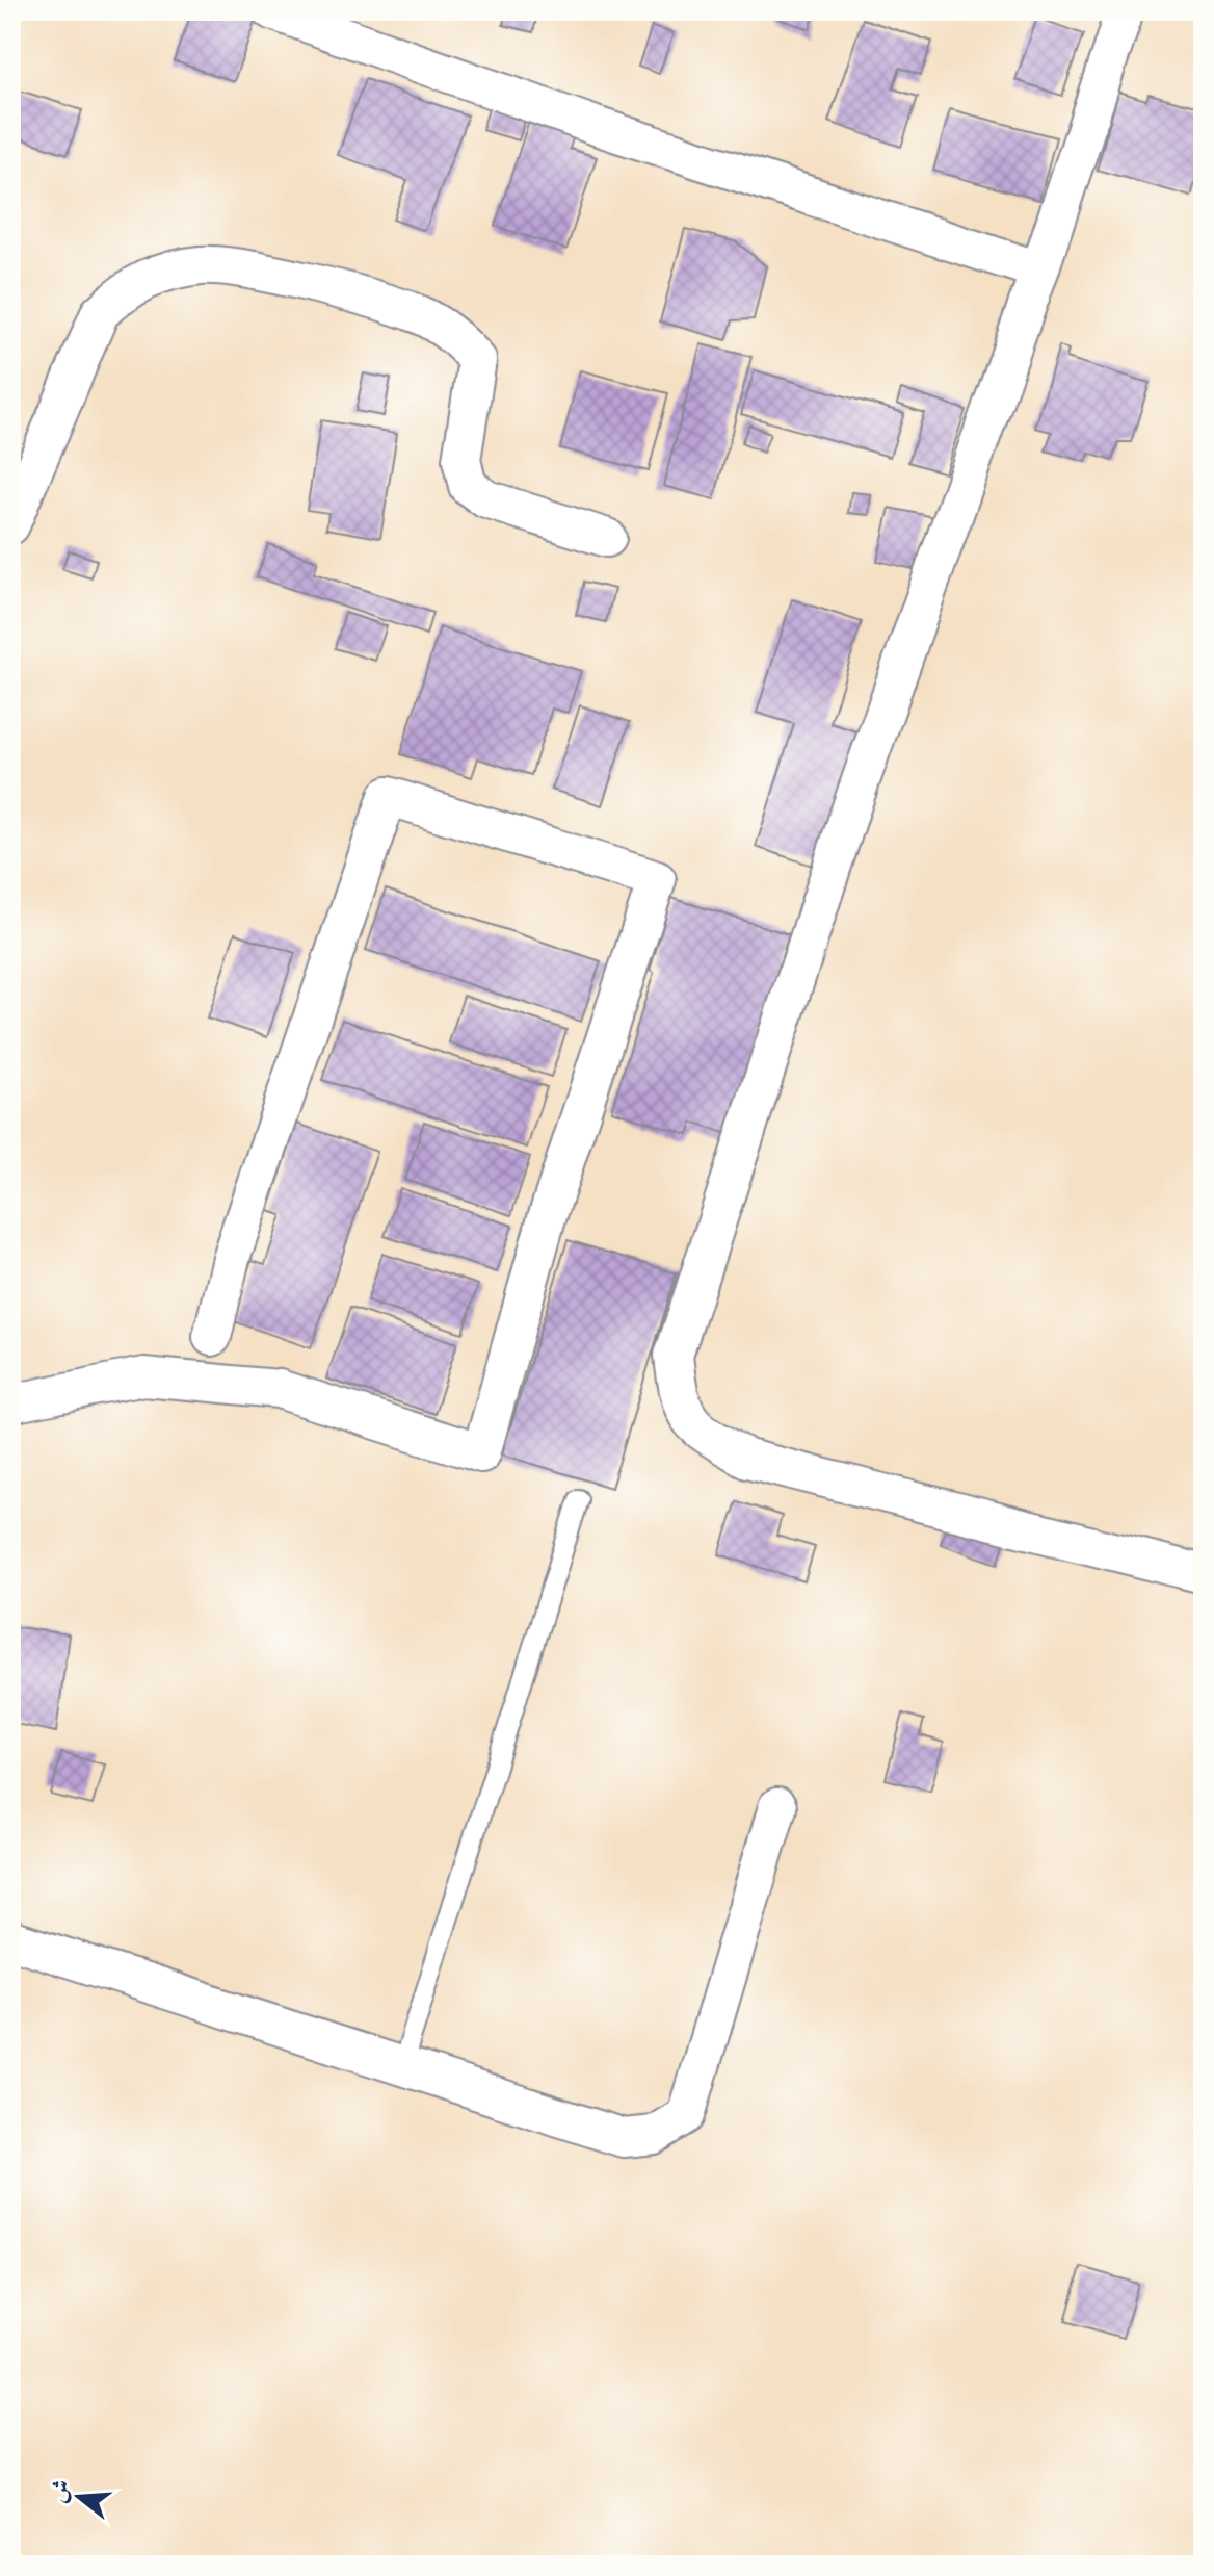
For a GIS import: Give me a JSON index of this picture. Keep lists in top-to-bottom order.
{
  "north": "left"
}
